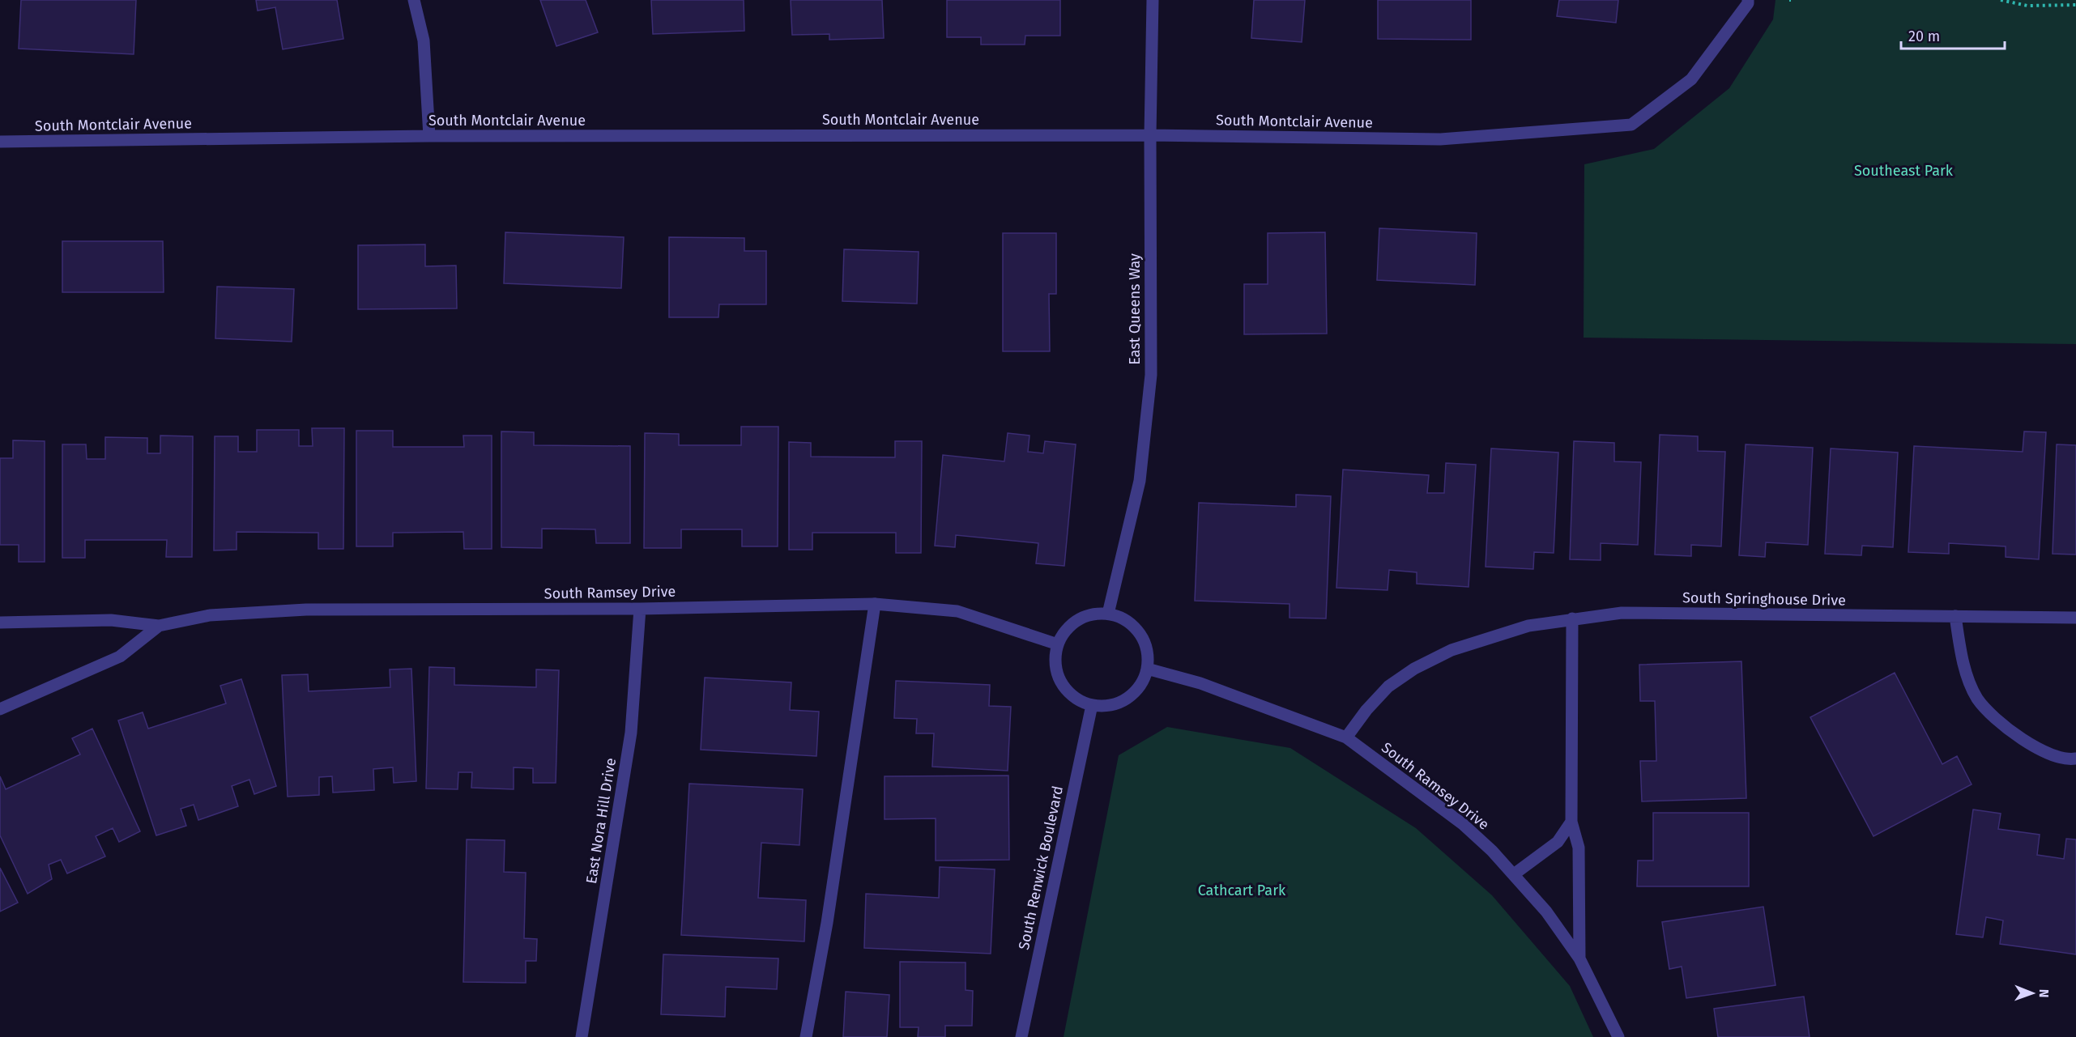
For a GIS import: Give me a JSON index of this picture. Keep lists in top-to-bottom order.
{
  "streets": {
    "street": [
      "South Montclair Avenue",
      "East Queens Way",
      "South Ramsey Drive",
      "South Springhouse Drive",
      "East Nora Hill Drive",
      "South Renwick Boulevard"
    ]
  },
  "crossings": [
    ["South Montclair Avenue", "East Queens Way"],
    ["East Queens Way", "South Ramsey Drive"],
    ["East Queens Way", "South Renwick Boulevard"],
    ["South Ramsey Drive", "South Springhouse Drive"],
    ["South Ramsey Drive", "East Nora Hill Drive"],
    ["South Ramsey Drive", "South Renwick Boulevard"]
  ],
  "parks": ["Southeast Park", "Cathcart Park"],
  "scale_bar": "20 m",
  "north": "right"
}
